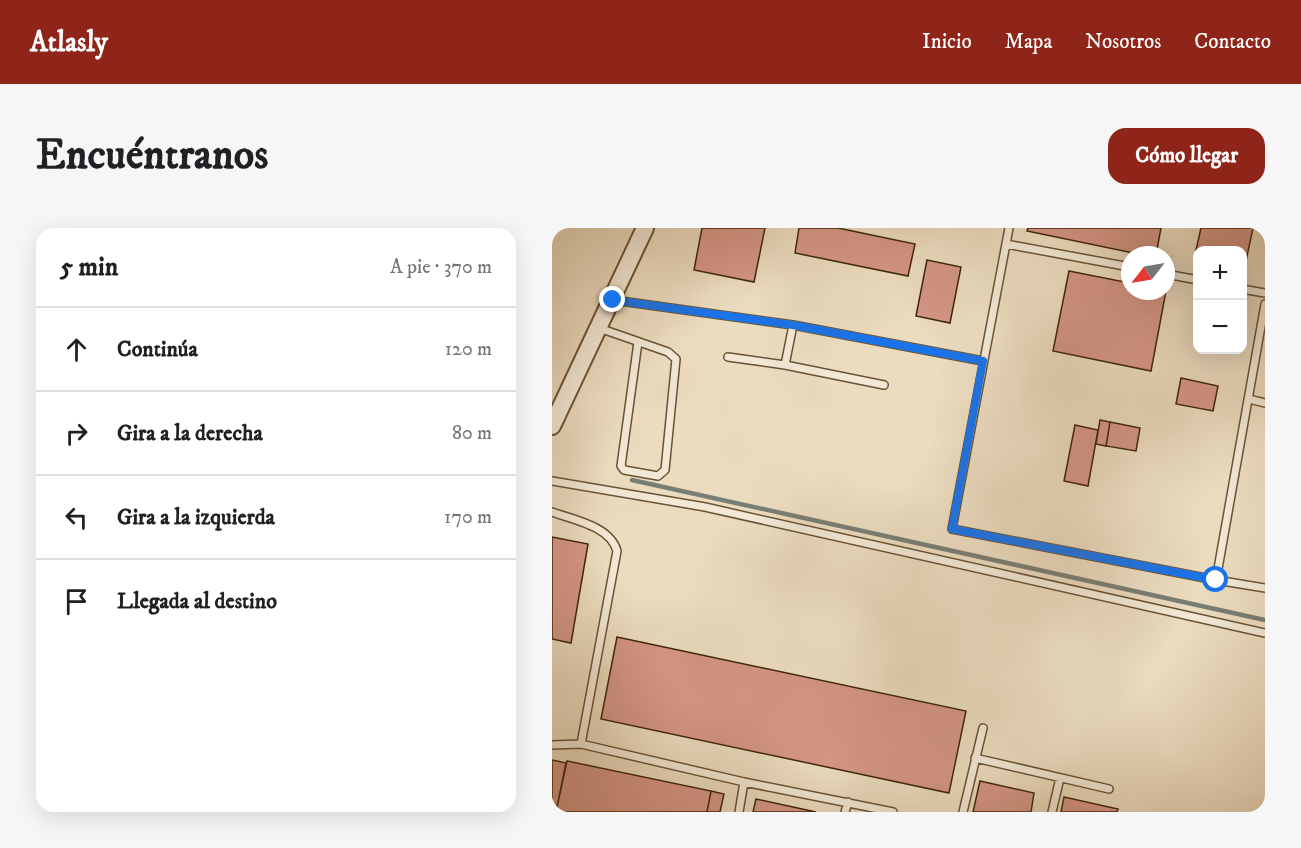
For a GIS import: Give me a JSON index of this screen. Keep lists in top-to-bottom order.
{
  "north": "bottom left",
  "page": {
    "header": "Atlasly",
    "nav": [
      "Inicio",
      "Mapa",
      "Nosotros",
      "Contacto"
    ],
    "buttons": "Cómo llegar",
    "title": "Encuéntranos",
    "heading": ["5 min", "A pie · 370 m"],
    "map_buttons": ["+", "−"],
    "list": [
      ["Continúa", "120 m"],
      ["Gira a la derecha", "80 m"],
      ["Gira a la izquierda", "170 m"],
      "Llegada al destino"
    ]
  }
}
